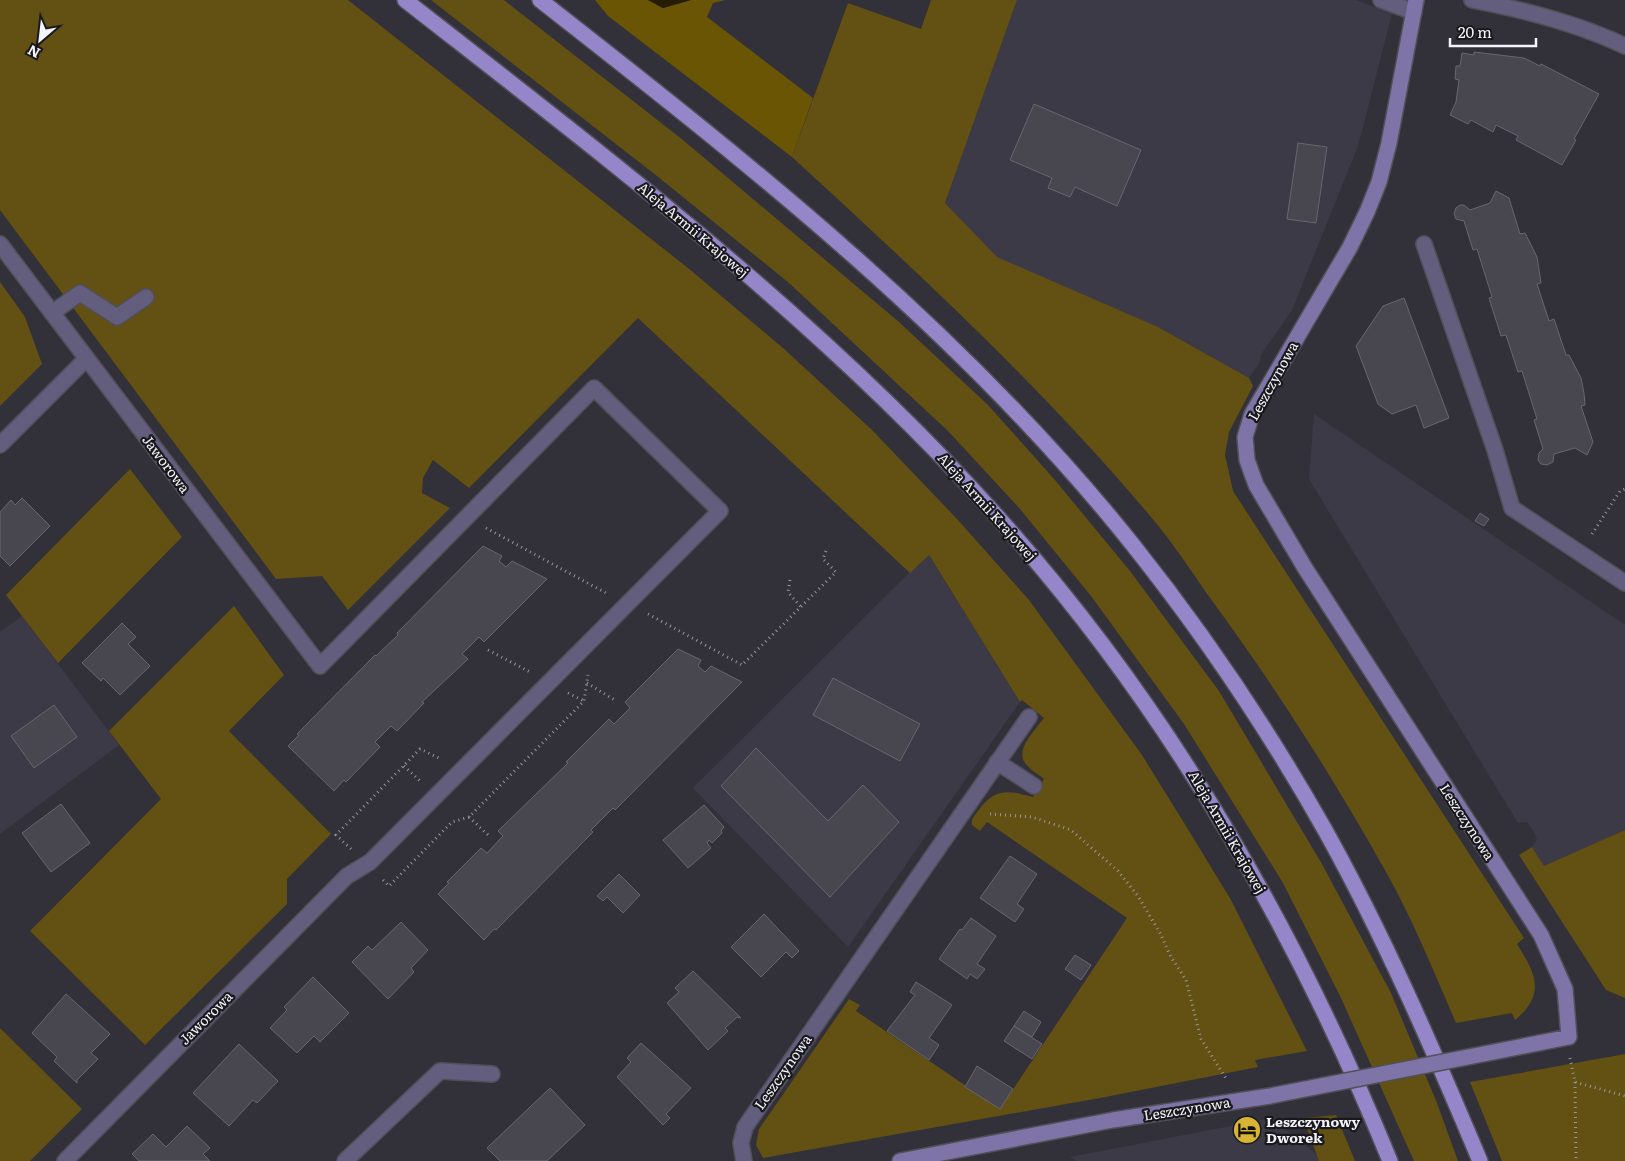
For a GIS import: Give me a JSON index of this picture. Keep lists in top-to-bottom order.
{
  "streets": {
    "main road": ["Aleja Armii Krajowej"],
    "street": ["Leszczynowa", "Jaworowa"]
  },
  "places": {
    "hotel": ["Leszczynowy Dworek"]
  },
  "scale_bar": "20 m",
  "north": "bottom left"
}
